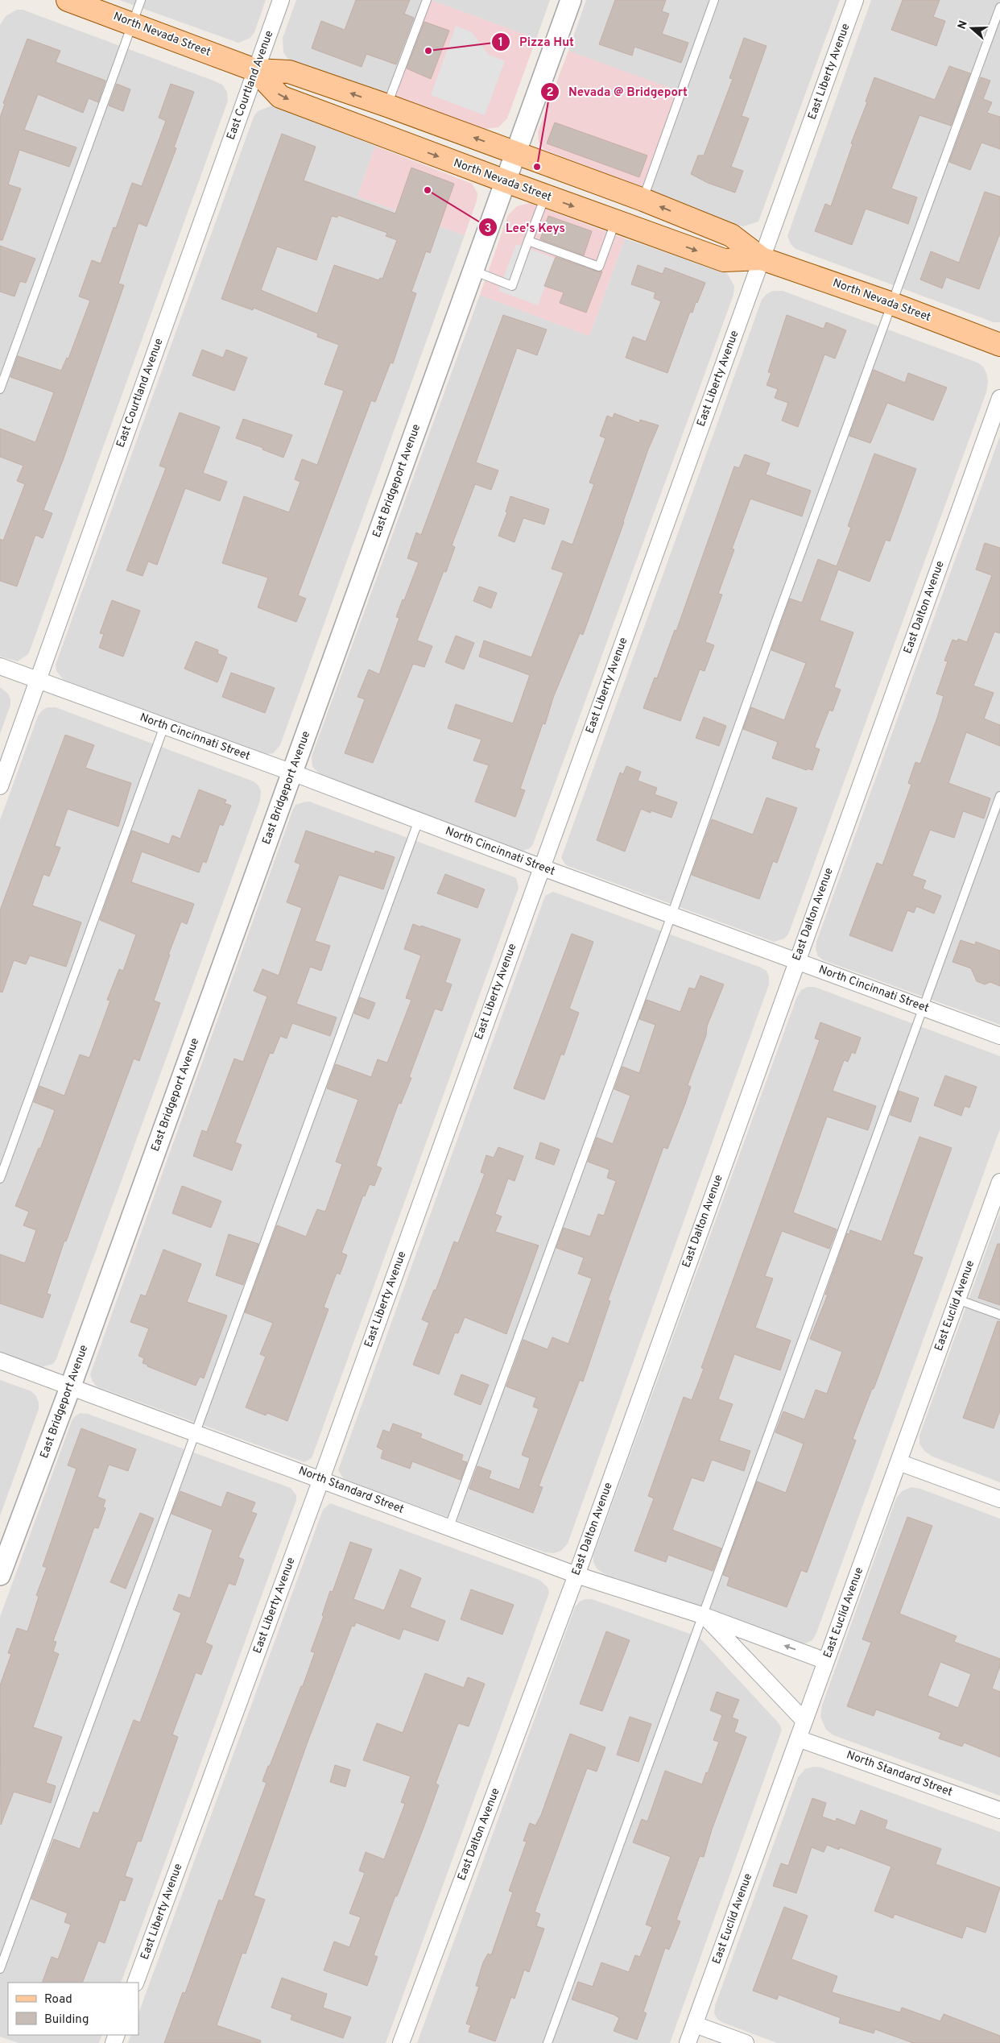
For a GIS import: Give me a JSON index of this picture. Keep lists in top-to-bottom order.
{
  "streets": {
    "main road": ["North Nevada Street"],
    "street": [
      "East Liberty Avenue",
      "East Courtland Avenue",
      "East Bridgeport Avenue",
      "East Dalton Avenue",
      "North Cincinnati Street",
      "East Euclid Avenue",
      "North Standard Street"
    ]
  },
  "crossings": [
    ["North Nevada Street", "East Liberty Avenue"],
    ["North Nevada Street", "East Courtland Avenue"],
    ["North Nevada Street", "East Bridgeport Avenue"],
    ["East Liberty Avenue", "North Cincinnati Street"],
    ["East Liberty Avenue", "North Standard Street"],
    ["East Courtland Avenue", "North Cincinnati Street"],
    ["East Bridgeport Avenue", "North Cincinnati Street"],
    ["East Bridgeport Avenue", "North Standard Street"],
    ["East Dalton Avenue", "North Cincinnati Street"],
    ["East Dalton Avenue", "North Standard Street"],
    ["East Euclid Avenue", "North Standard Street"]
  ],
  "places": ["Pizza Hut", "Nevada @ Bridgeport", "Lee's Keys"],
  "legend": ["Road", "Building"],
  "north": "left"
}
